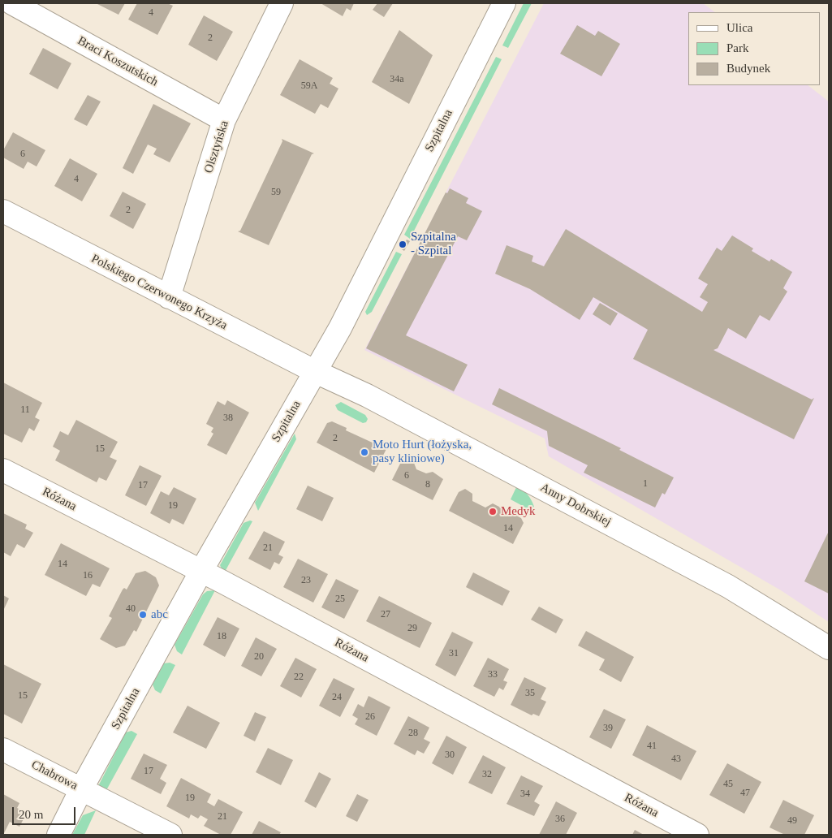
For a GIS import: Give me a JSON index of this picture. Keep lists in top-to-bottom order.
{
  "streets": {
    "street": [
      "Braci Koszutskich",
      "Szpitalna",
      "Olsztyńska",
      "Polskiego Czerwonego Krzyża",
      "Różana",
      "Anny Dobrskiej",
      "Chabrowa"
    ]
  },
  "crossings": [
    ["Braci Koszutskich", "Olsztyńska"],
    ["Szpitalna", "Polskiego Czerwonego Krzyża"],
    ["Szpitalna", "Różana"],
    ["Szpitalna", "Anny Dobrskiej"],
    ["Szpitalna", "Chabrowa"],
    ["Olsztyńska", "Polskiego Czerwonego Krzyża"],
    ["Polskiego Czerwonego Krzyża", "Anny Dobrskiej"]
  ],
  "places": [
    "Szpitalna - Szpital",
    "Moto Hurt (łożyska, pasy kliniowe)",
    "Medyk",
    "abc"
  ],
  "house_numbers": [
    "4",
    "2",
    "34a",
    "59A",
    "6",
    "4",
    "59",
    "2",
    "11",
    "38",
    "2",
    "15",
    "6",
    "1",
    "8",
    "17",
    "19",
    "14",
    "21",
    "14",
    "16",
    "23",
    "25",
    "40",
    "27",
    "29",
    "18",
    "31",
    "20",
    "33",
    "22",
    "35",
    "15",
    "24",
    "26",
    "39",
    "28",
    "41",
    "30",
    "43",
    "17",
    "32",
    "45",
    "47",
    "34",
    "19",
    "21",
    "36",
    "49"
  ],
  "legend": ["Ulica", "Park", "Budynek"],
  "scale_bar": "20 m"
}
